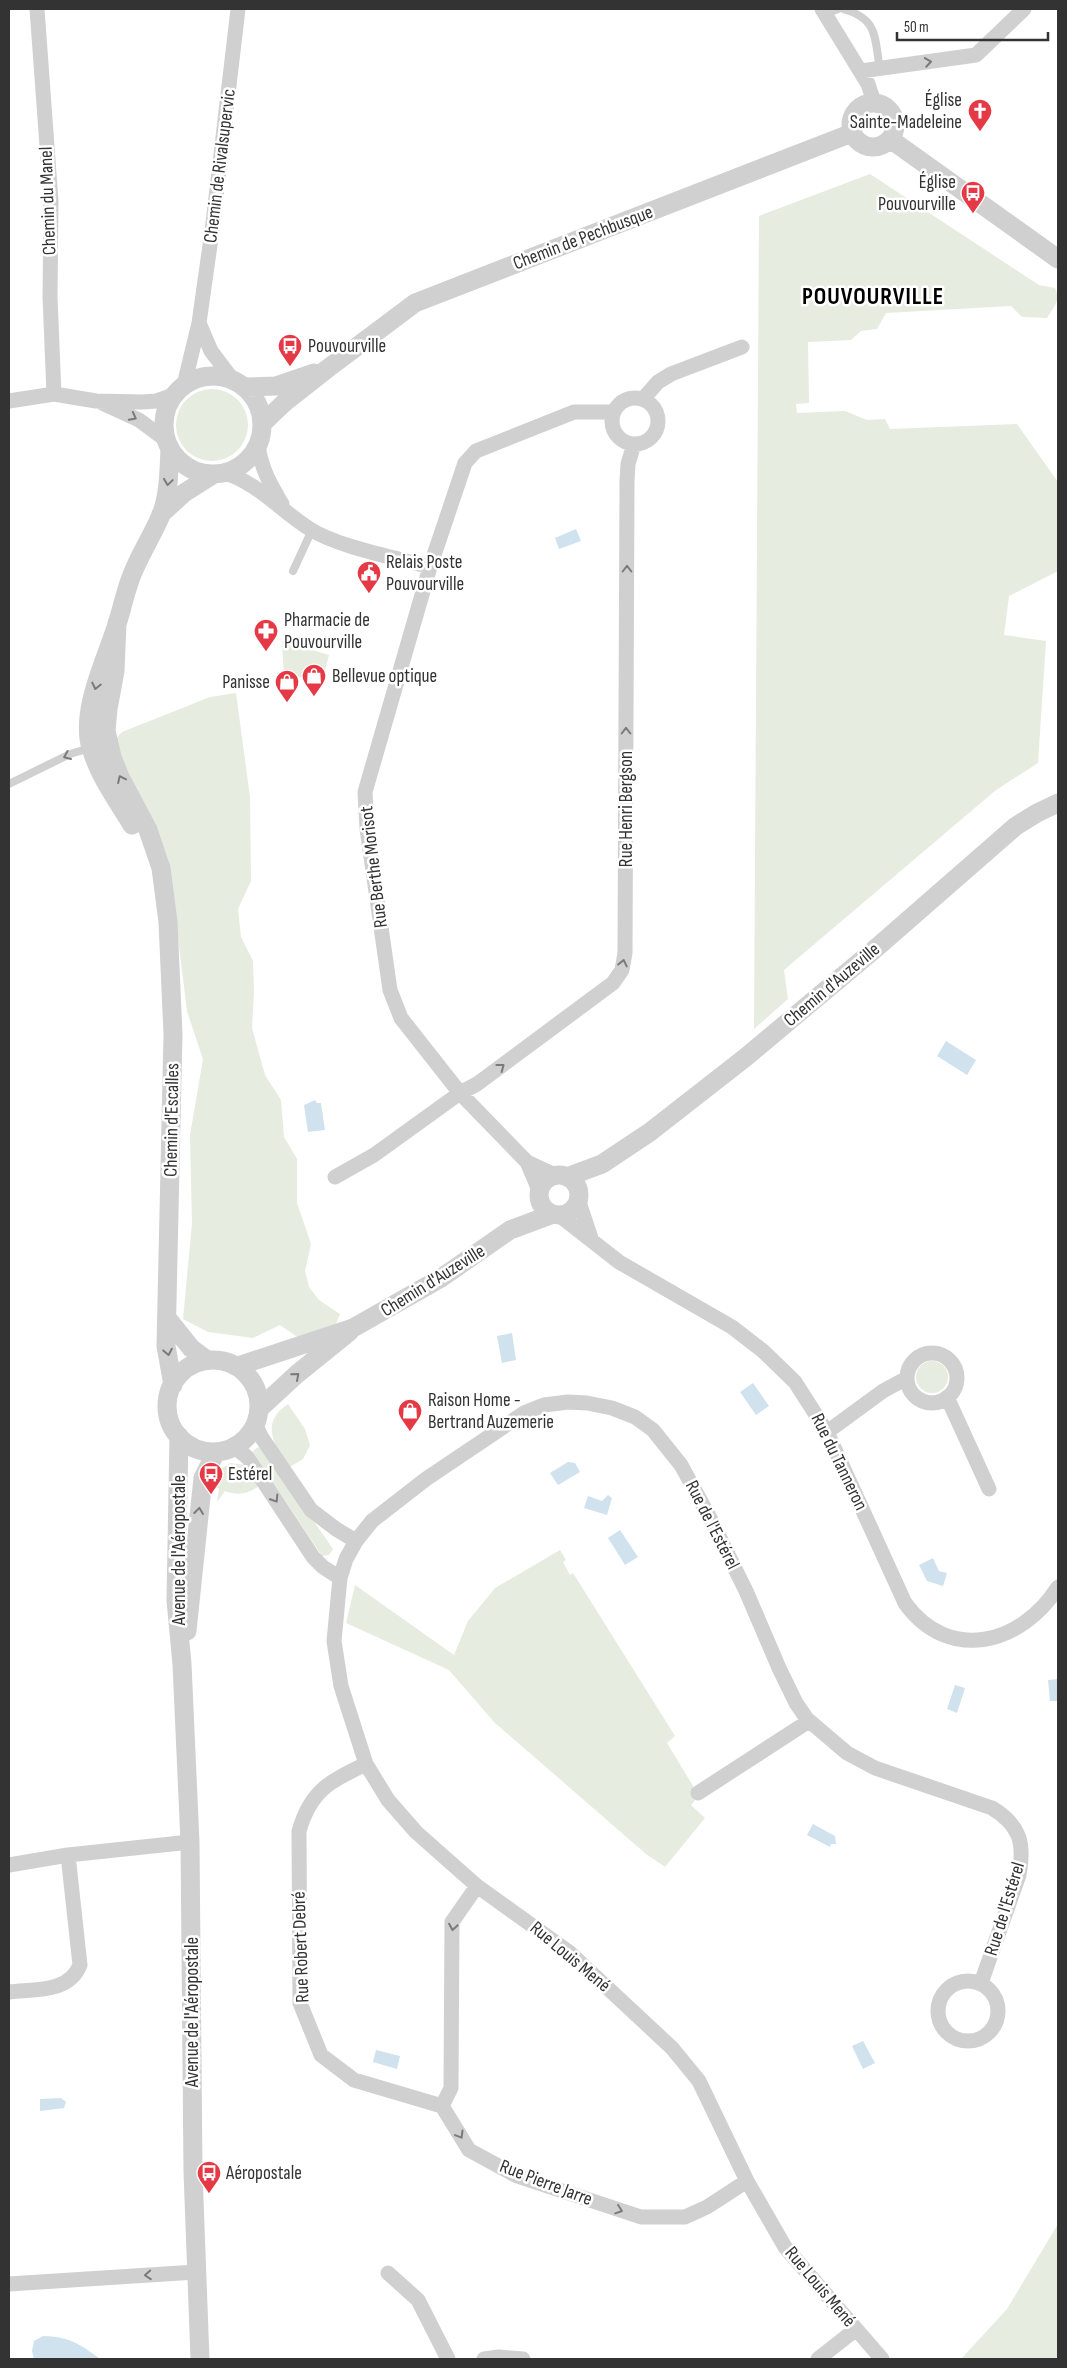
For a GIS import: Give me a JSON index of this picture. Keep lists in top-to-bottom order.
{
  "streets": {
    "street": [
      "Chemin de Rivalsupervic",
      "Chemin du Manel",
      "Chemin de Pechbusque",
      "Rue Henri Bergson",
      "Rue Berthe Morisot",
      "Chemin d'Auzeville",
      "Chemin d'Escalles",
      "Rue du Tanneron",
      "Rue de l'Estérel",
      "Avenue de l'Aéropostale",
      "Rue Robert Debré",
      "Rue Louis Mené",
      "Rue Pierre Jarre"
    ]
  },
  "crossings": [
    ["Chemin de Rivalsupervic", "Chemin de Pechbusque"],
    ["Chemin de Rivalsupervic", "Chemin d'Escalles"],
    ["Chemin de Pechbusque", "Chemin d'Escalles"],
    ["Rue Henri Bergson", "Rue Berthe Morisot"],
    ["Rue Berthe Morisot", "Chemin d'Auzeville"],
    ["Rue Berthe Morisot", "Rue du Tanneron"],
    ["Chemin d'Auzeville", "Chemin d'Escalles"],
    ["Chemin d'Auzeville", "Rue du Tanneron"],
    ["Chemin d'Auzeville", "Avenue de l'Aéropostale"],
    ["Chemin d'Escalles", "Avenue de l'Aéropostale"],
    ["Rue de l'Estérel", "Rue Louis Mené"],
    ["Rue Robert Debré", "Rue Louis Mené"],
    ["Rue Robert Debré", "Rue Pierre Jarre"],
    ["Rue Louis Mené", "Rue Pierre Jarre"]
  ],
  "one_way": ["Rue Henri Bergson", "Rue Pierre Jarre"],
  "districts": ["POUVOURVILLE"],
  "places": {
    "church": ["Église Sainte-Madeleine"],
    "bus stop": [
      "Église Pouvourville",
      "Pouvourville",
      "Estérel",
      "Aéropostale"
    ],
    "public building": ["Relais Poste Pouvourville"],
    "pharmacy": ["Pharmacie de Pouvourville"],
    "shop": ["Bellevue optique", "Panisse", "Raison Home - Bertrand Auzemerie"]
  },
  "scale_bar": "50 m"
}
